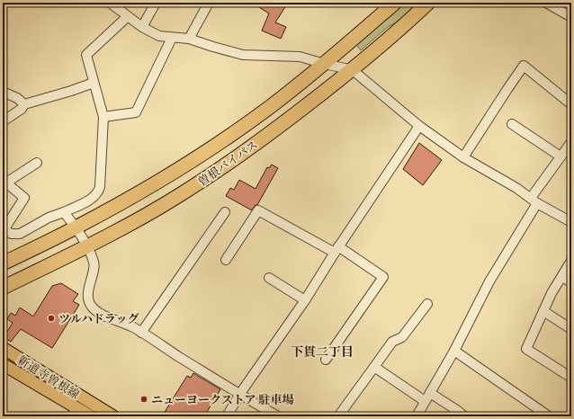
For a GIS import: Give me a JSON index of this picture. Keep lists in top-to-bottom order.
{
  "streets": {
    "highway": ["曽根バイパス"],
    "main road": ["新道寺曽根線"]
  },
  "districts": ["下貫二丁目"],
  "places": ["ツルハドラッグ", "ニューヨークストア 駐車場"]
}
